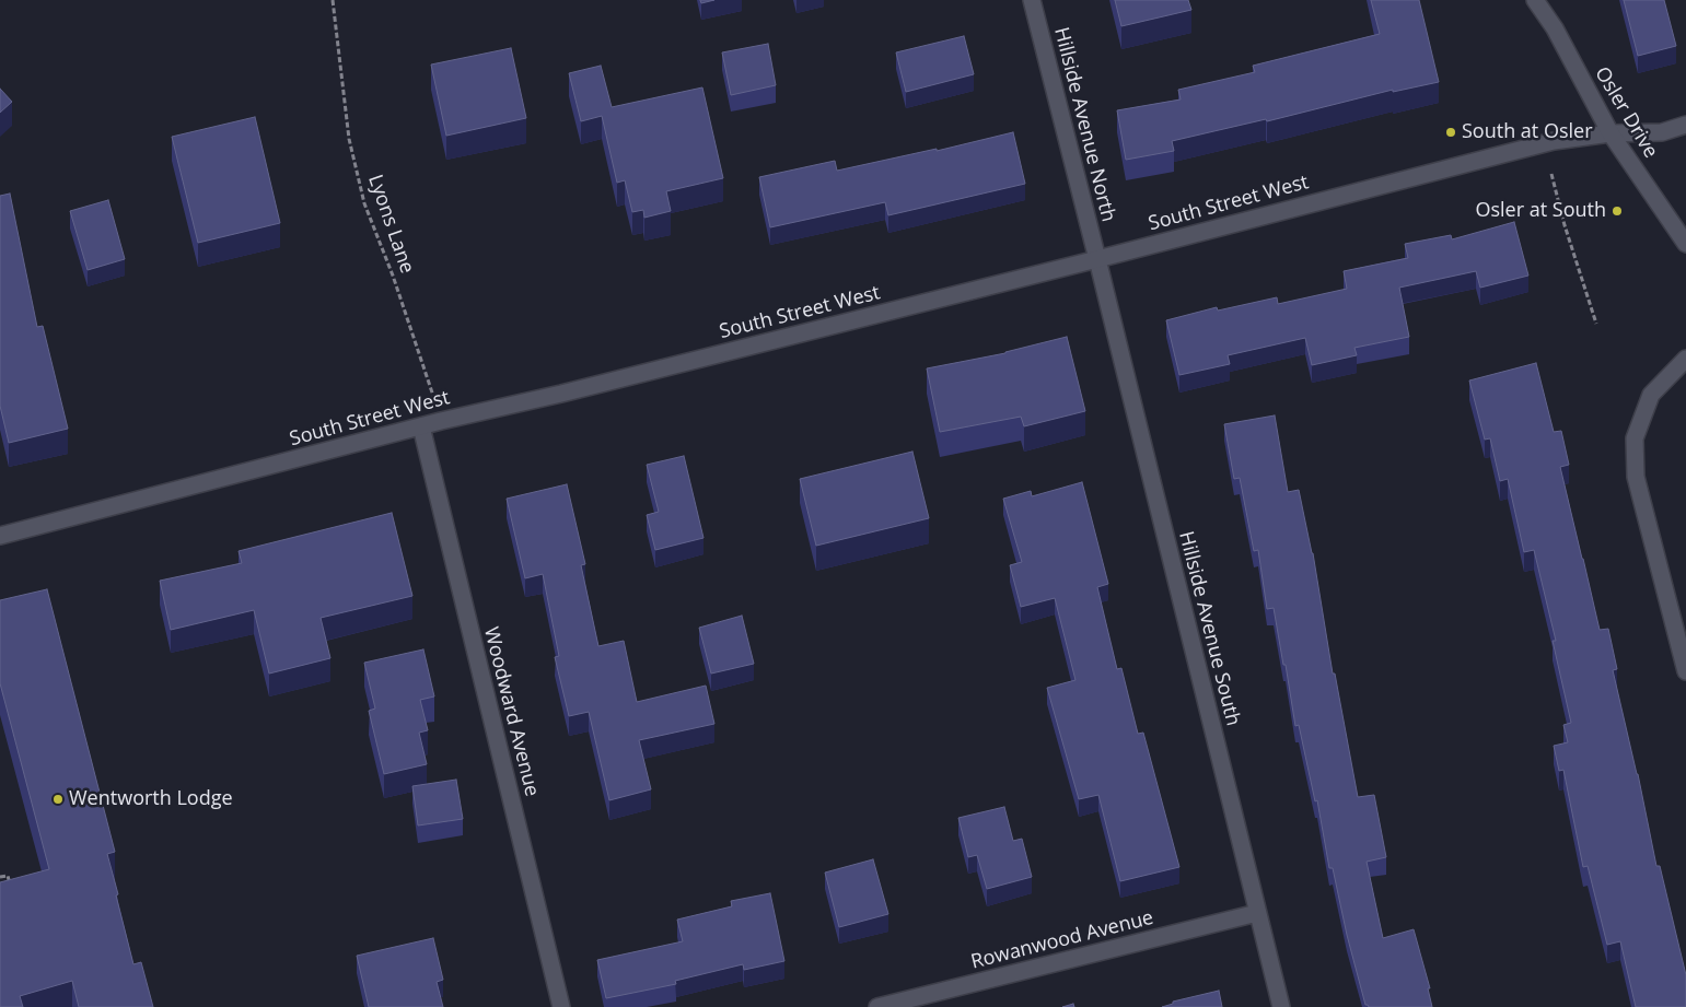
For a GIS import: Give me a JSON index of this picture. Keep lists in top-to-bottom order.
{
  "streets": {
    "street": [
      "Osler Drive",
      "Hillside Avenue North",
      "South Street West",
      "Hillside Avenue South",
      "Woodward Avenue",
      "Rowanwood Avenue"
    ],
    "path": ["Lyons Lane"]
  },
  "crossings": [
    ["Osler Drive", "South Street West"],
    ["Hillside Avenue North", "South Street West"],
    ["Hillside Avenue North", "Hillside Avenue South"],
    ["South Street West", "Lyons Lane"],
    ["South Street West", "Hillside Avenue South"],
    ["South Street West", "Woodward Avenue"],
    ["Hillside Avenue South", "Rowanwood Avenue"]
  ],
  "places": ["South at Osler", "Osler at South", "Wentworth Lodge"]
}
